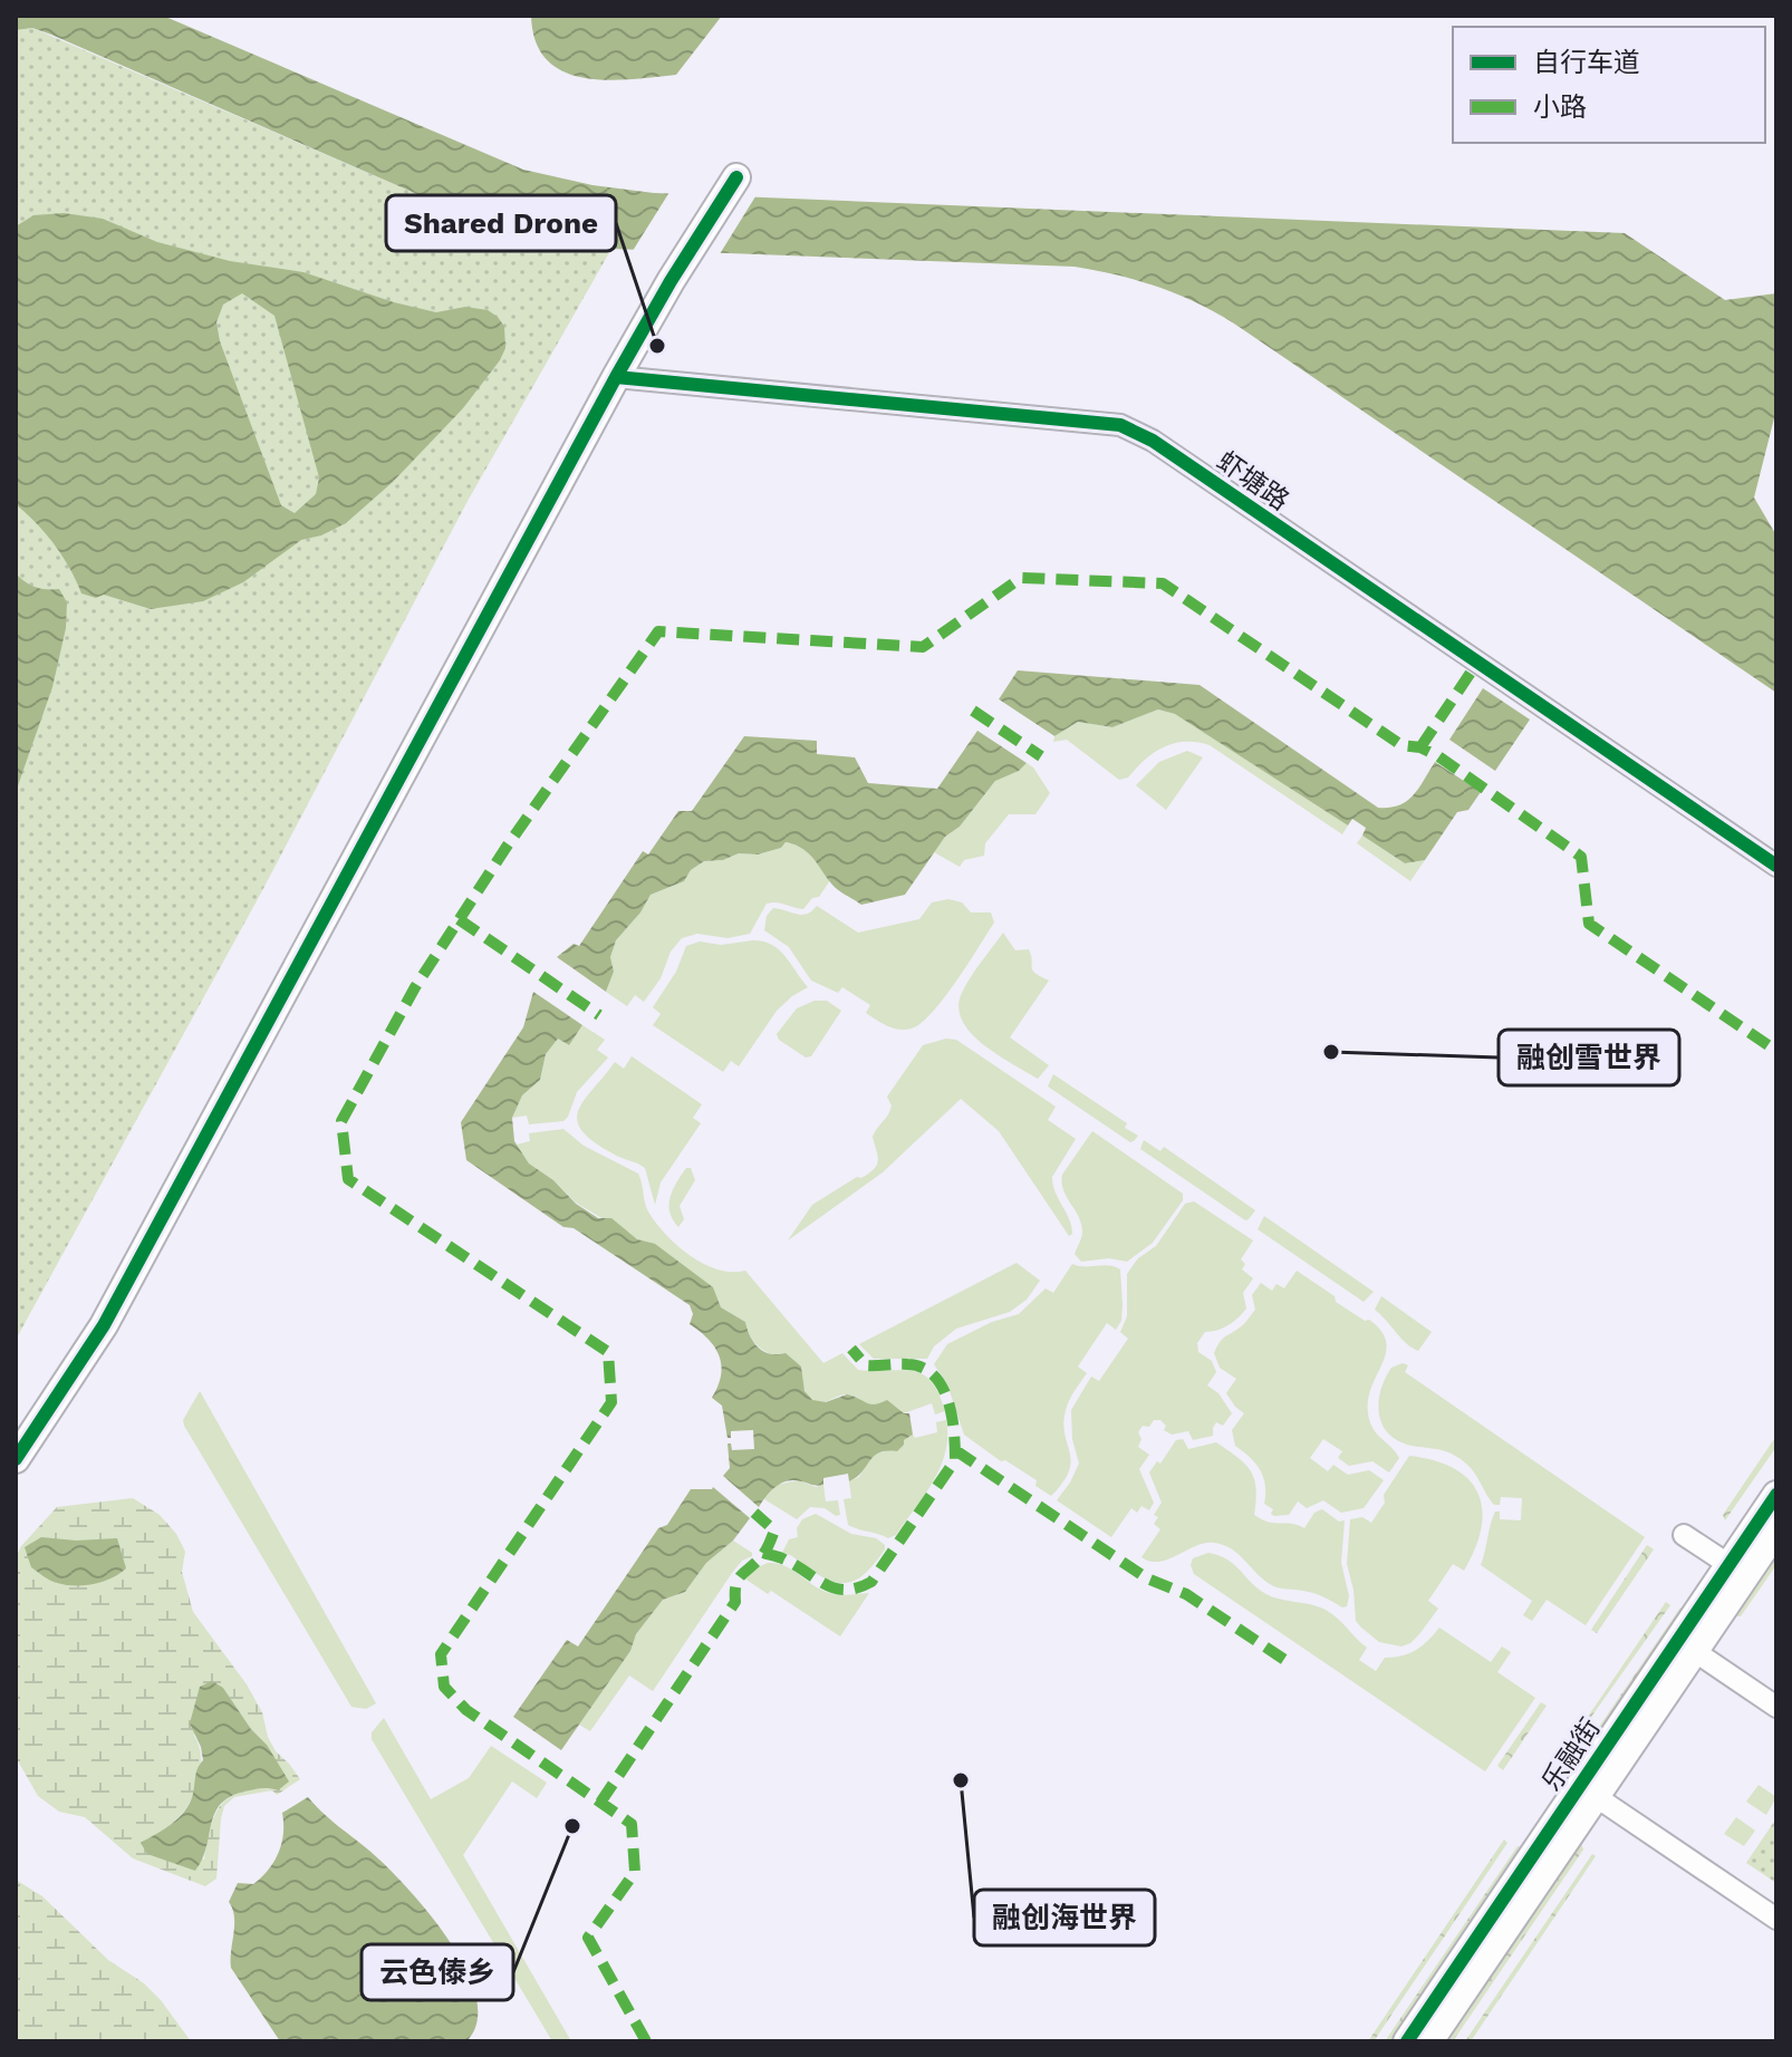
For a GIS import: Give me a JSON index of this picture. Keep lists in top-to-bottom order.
{
  "streets": {
    "street": ["虾塘路", "乐融街"]
  },
  "places": [
    "Shared Drone",
    "融创雪世界",
    "融创海世界",
    "云色傣乡"
  ],
  "legend": ["自行车道", "小路"]
}
